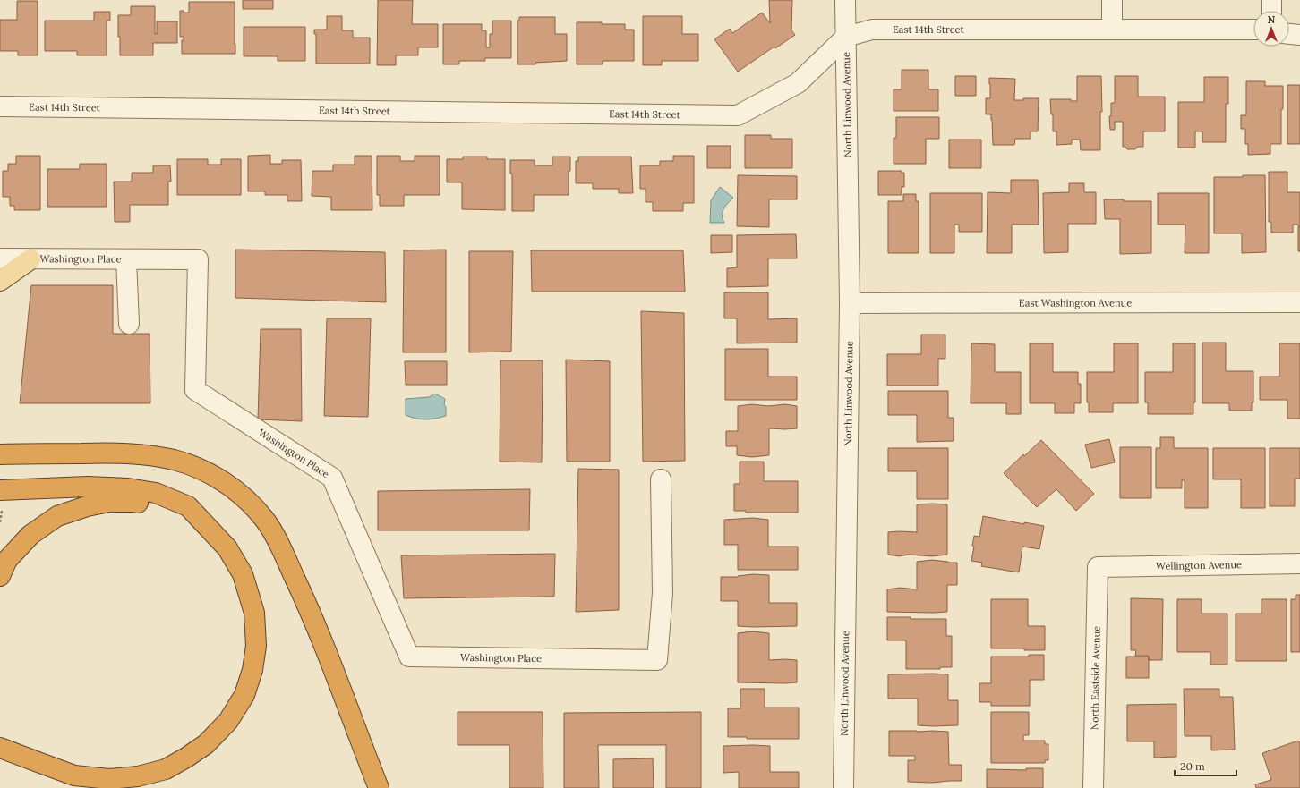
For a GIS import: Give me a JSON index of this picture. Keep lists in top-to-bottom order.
{
  "streets": {
    "street": [
      "East 14th Street",
      "North Linwood Avenue",
      "Washington Place",
      "East Washington Avenue",
      "Wellington Avenue",
      "North Eastside Avenue"
    ]
  },
  "crossings": [
    ["East 14th Street", "North Linwood Avenue"],
    ["North Linwood Avenue", "East Washington Avenue"],
    ["Wellington Avenue", "North Eastside Avenue"]
  ],
  "scale_bar": "20 m",
  "north": "top"
}
